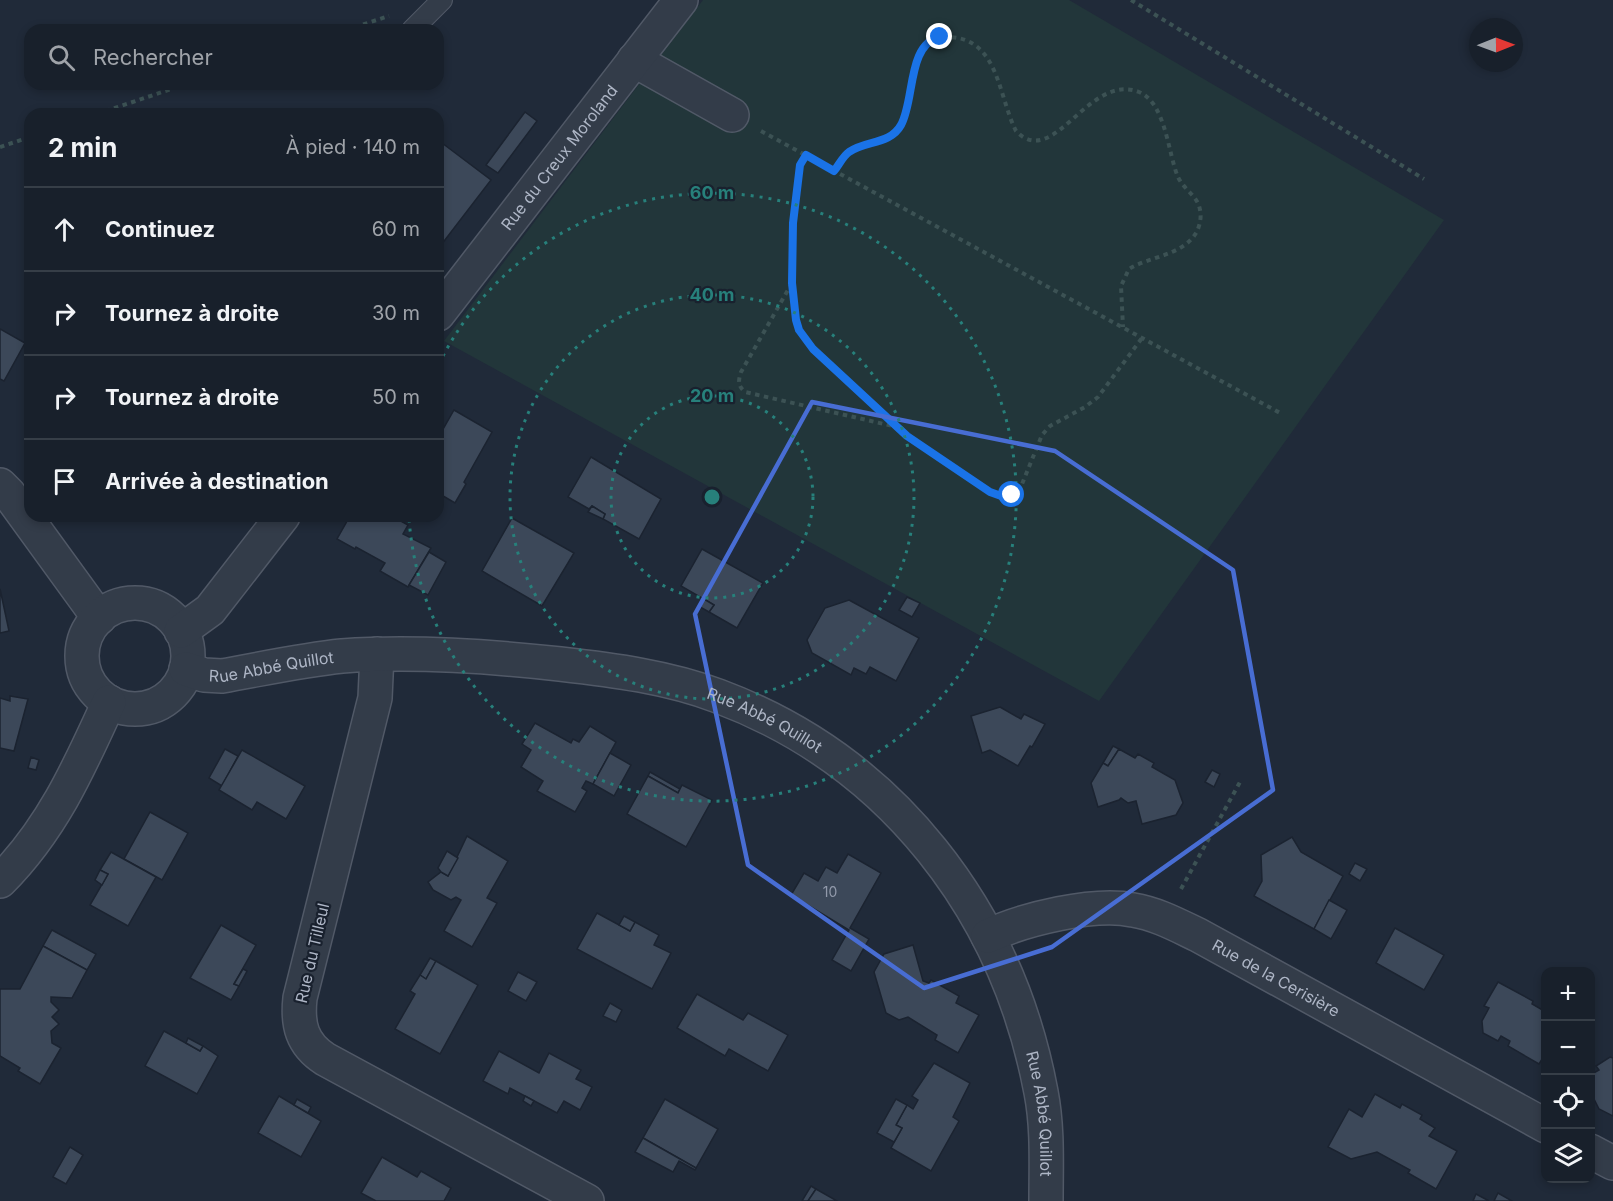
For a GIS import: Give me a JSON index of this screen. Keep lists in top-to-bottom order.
{
  "streets": {
    "street": [
      "Rue du Creux Moroland",
      "Rue Abbé Quillot",
      "Rue du Tilleul",
      "Rue de la Cerisière"
    ]
  },
  "crossings": [
    ["Rue Abbé Quillot", "Rue du Tilleul"],
    ["Rue Abbé Quillot", "Rue de la Cerisière"]
  ],
  "house_numbers": ["10"],
  "north": "right",
  "page": {
    "search": "Rechercher",
    "heading": ["2 min", "À pied · 140 m"],
    "list": [
      ["Continuez", "60 m"],
      ["Tournez à droite", "30 m"],
      ["Tournez à droite", "50 m"],
      "Arrivée à destination"
    ],
    "map_buttons": ["+", "−"]
  },
  "rings": ["60 m", "40 m", "20 m"]
}
